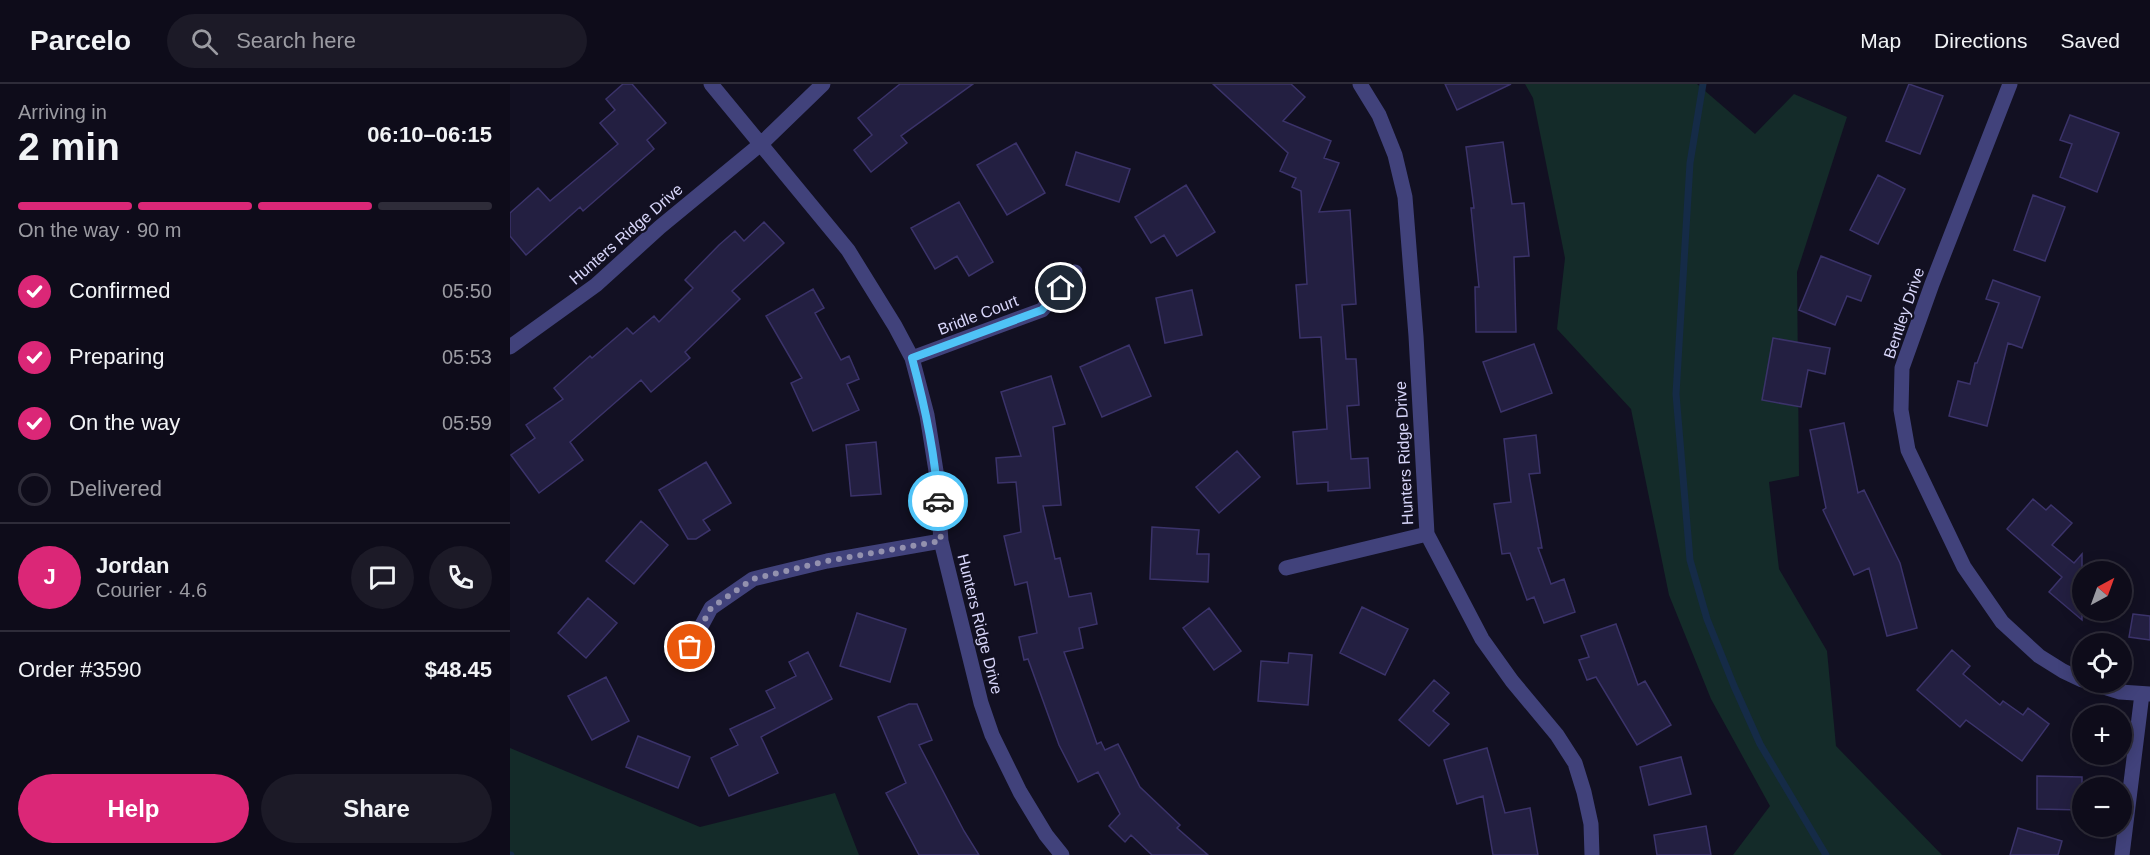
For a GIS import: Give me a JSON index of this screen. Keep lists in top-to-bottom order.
{
  "streets": {
    "street": ["Hunters Ridge Drive", "Bentley Drive", "Bridle Court"]
  },
  "crossings": [
    ["Hunters Ridge Drive", "Bridle Court"]
  ],
  "north": "top right",
  "page": {
    "header": "Parcelo",
    "search": "Search here",
    "nav": ["Map", "Directions", "Saved"],
    "heading": ["2 min", "Arriving in", "06:10–06:15"],
    "panel": [
      "Jordan",
      "Courier · 4.6",
      "Order #3590",
      "$48.45"
    ],
    "bar": "On the way · 90 m",
    "list": [
      ["Confirmed", "05:50"],
      ["Preparing", "05:53"],
      ["On the way", "05:59"],
      "Delivered"
    ],
    "round": "J",
    "map_buttons": ["+", "−"],
    "buttons": ["Help", "Share"]
  }
}
